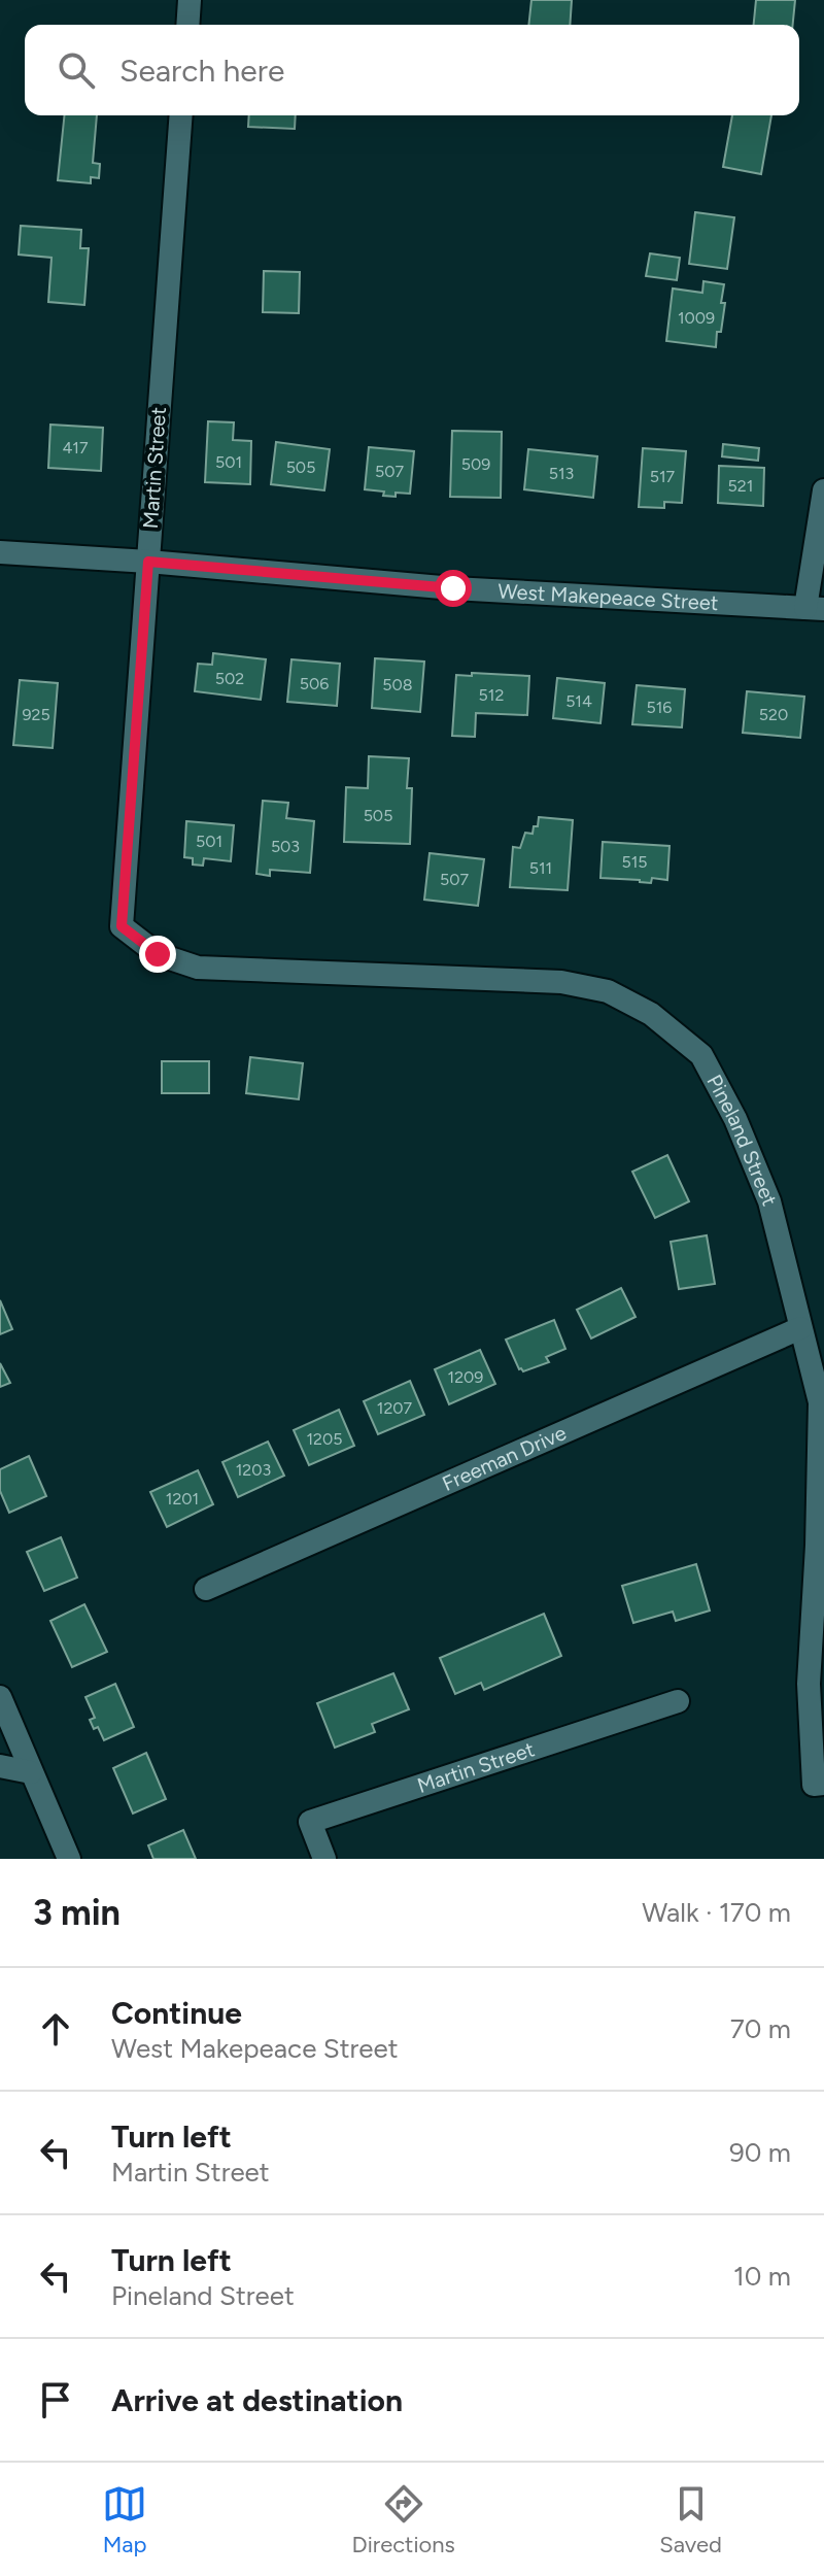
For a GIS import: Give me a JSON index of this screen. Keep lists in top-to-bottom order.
{
  "streets": {
    "street": [
      "Martin Street",
      "West Makepeace Street",
      "Pineland Street",
      "Freeman Drive"
    ]
  },
  "crossings": [
    ["Martin Street", "West Makepeace Street"],
    ["Martin Street", "Pineland Street"],
    ["Pineland Street", "Freeman Drive"]
  ],
  "house_numbers": [
    "1009",
    "417",
    "501",
    "509",
    "505",
    "507",
    "513",
    "517",
    "521",
    "502",
    "506",
    "508",
    "512",
    "514",
    "516",
    "925",
    "520",
    "505",
    "501",
    "503",
    "515",
    "511",
    "507",
    "1209",
    "1207",
    "1205",
    "1203",
    "1201"
  ],
  "page": {
    "search": "Search here",
    "heading": ["3 min", "Walk · 170 m"],
    "list": [
      ["Continue", "West Makepeace Street", "70 m"],
      ["Turn left", "Martin Street", "90 m"],
      ["Turn left", "Pineland Street", "10 m"],
      "Arrive at destination"
    ],
    "nav": ["Map", "Directions", "Saved"]
  }
}
